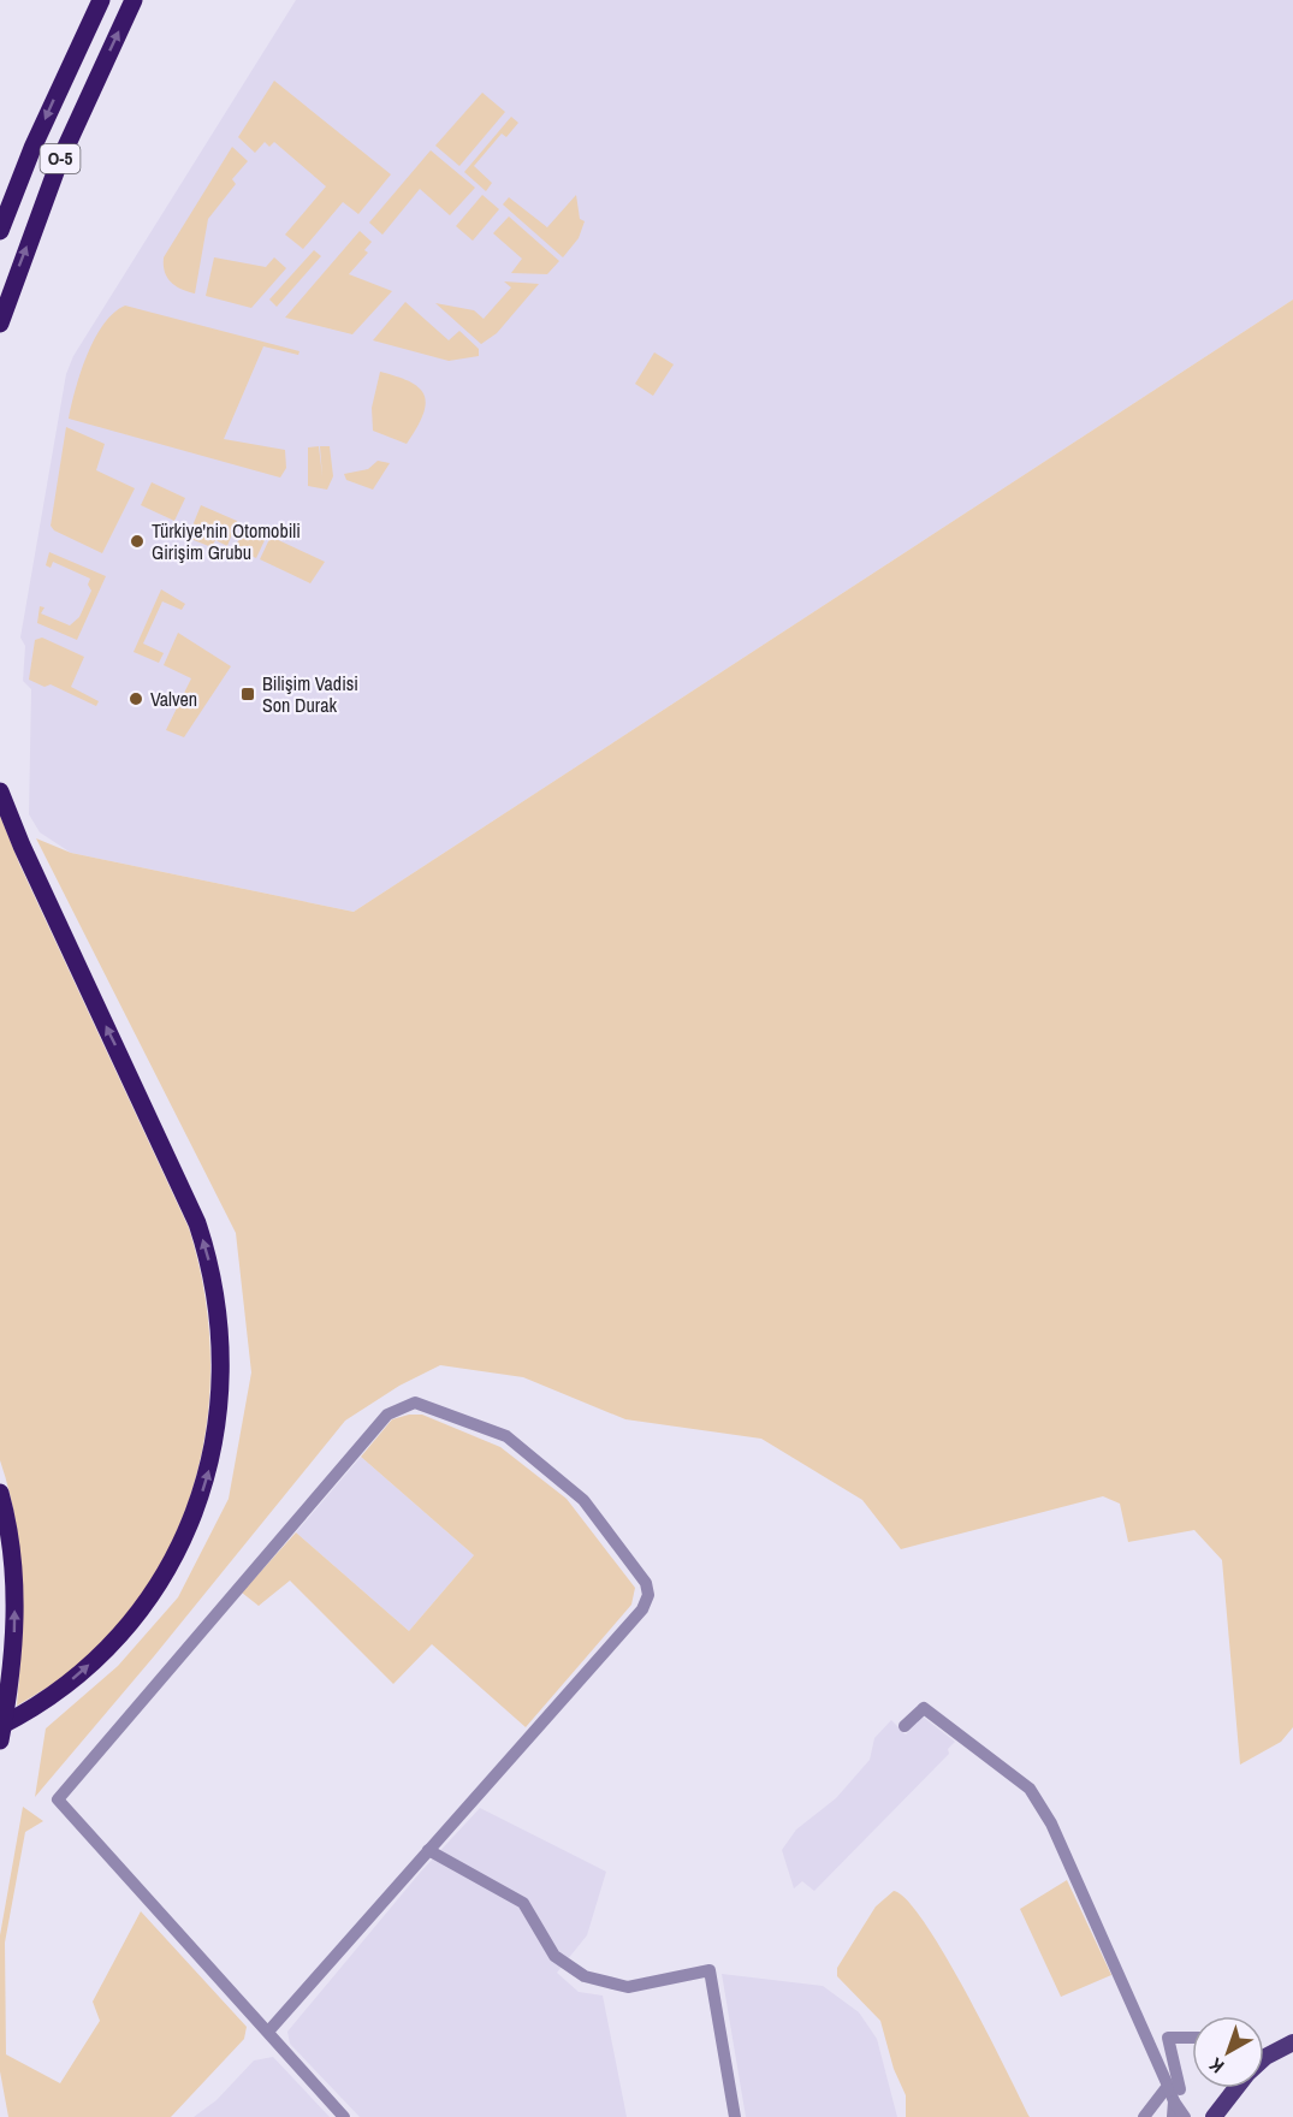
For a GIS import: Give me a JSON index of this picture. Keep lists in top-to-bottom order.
{
  "streets": {
    "highway": ["O-5"]
  },
  "places": {
    "other": ["Türkiye'nin Otomobili Girişim Grubu", "Valven"],
    "transit": ["Bilişim Vadisi Son Durak"]
  },
  "north": "bottom left"
}
